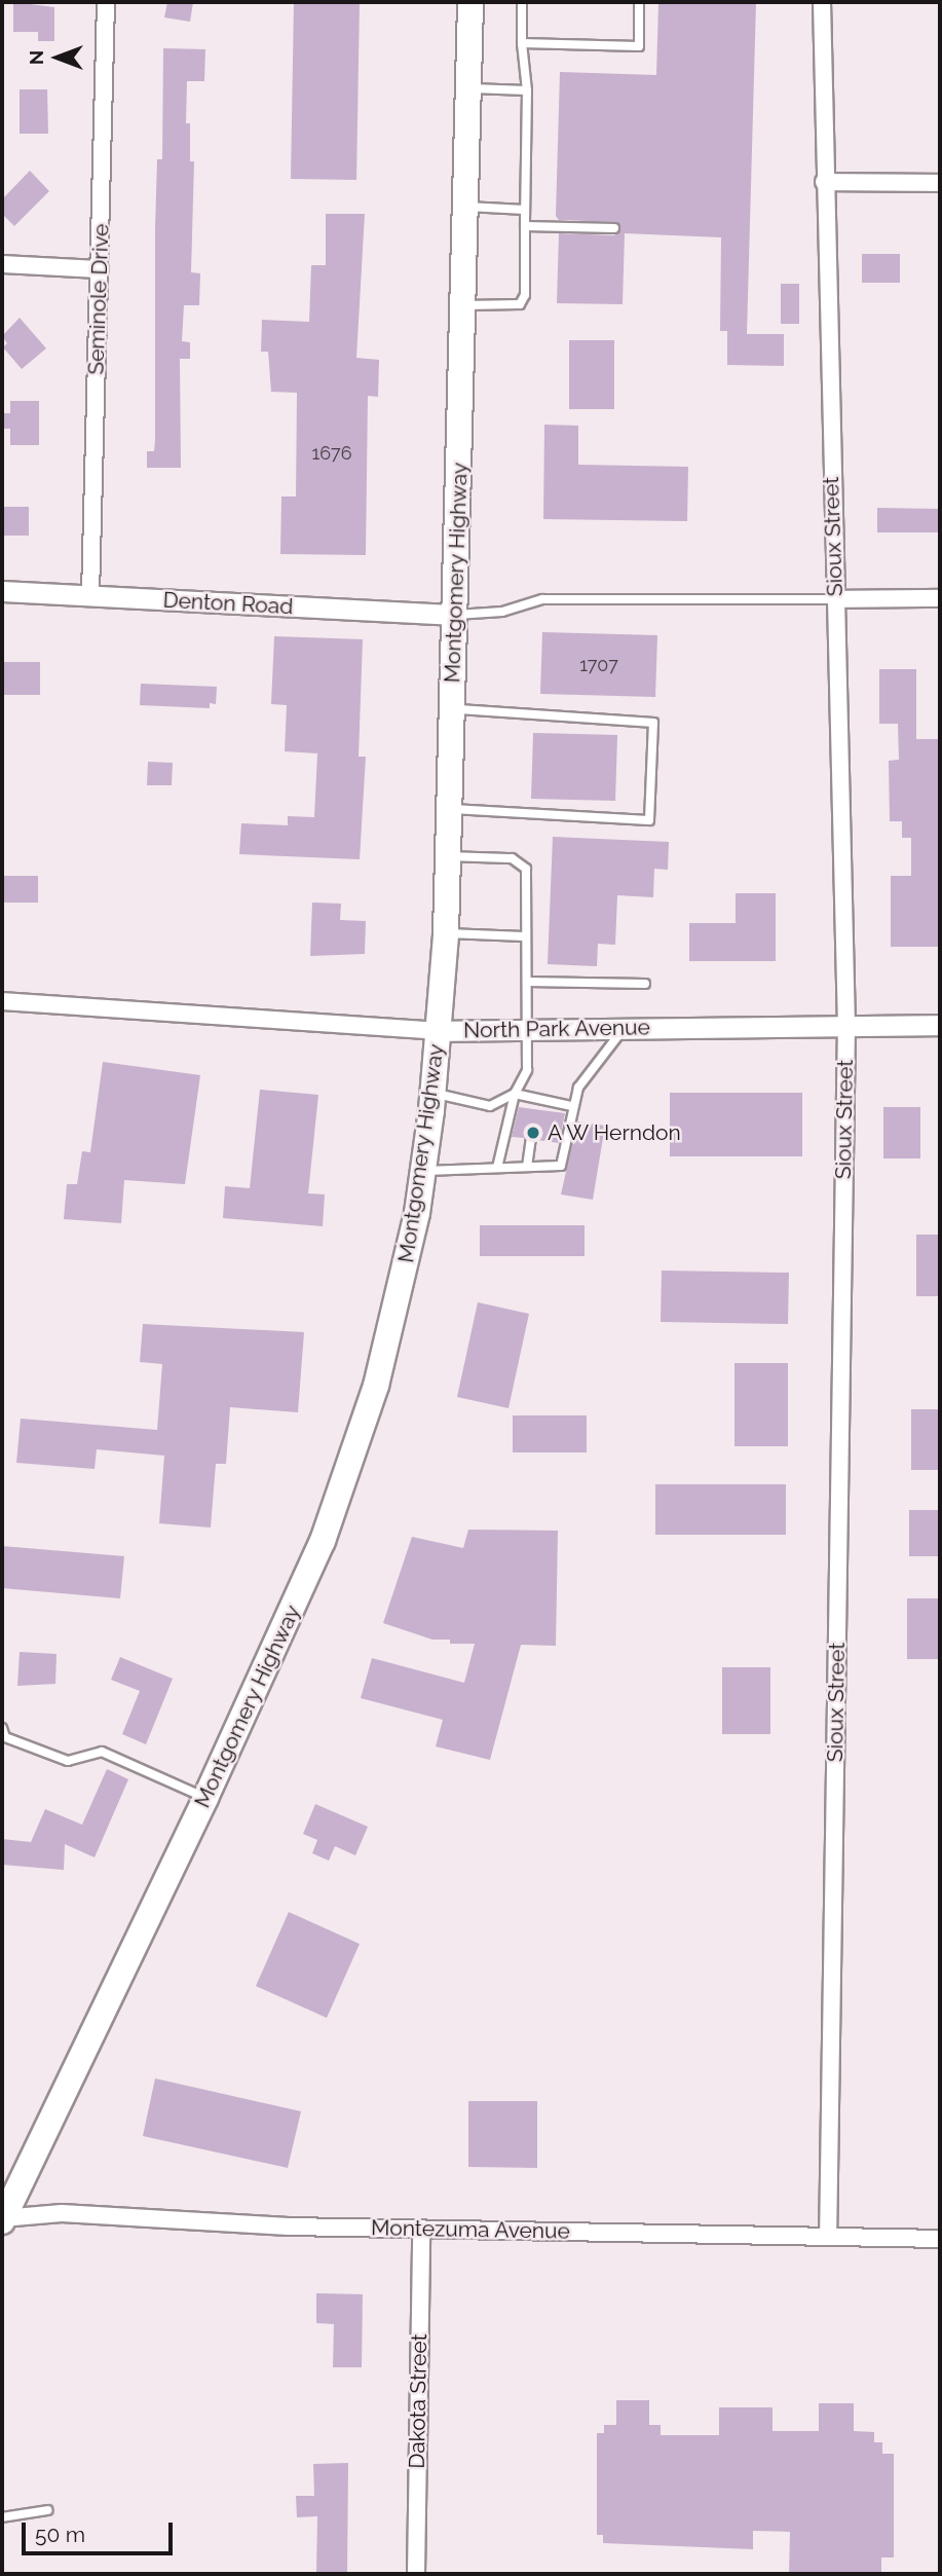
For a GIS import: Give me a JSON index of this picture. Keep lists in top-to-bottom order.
{
  "streets": {
    "main road": ["Montgomery Highway"],
    "street": [
      "Seminole Drive",
      "Sioux Street",
      "Denton Road",
      "North Park Avenue",
      "Montezuma Avenue",
      "Dakota Street"
    ]
  },
  "crossings": [
    ["Seminole Drive", "Denton Road"],
    ["Sioux Street", "North Park Avenue"],
    ["Sioux Street", "Montezuma Avenue"],
    ["Montgomery Highway", "Denton Road"],
    ["Montgomery Highway", "North Park Avenue"],
    ["Montgomery Highway", "Montezuma Avenue"],
    ["Montezuma Avenue", "Dakota Street"]
  ],
  "places": ["A W Herndon"],
  "house_numbers": ["1676", "1707"],
  "scale_bar": "50 m",
  "north": "left"
}
